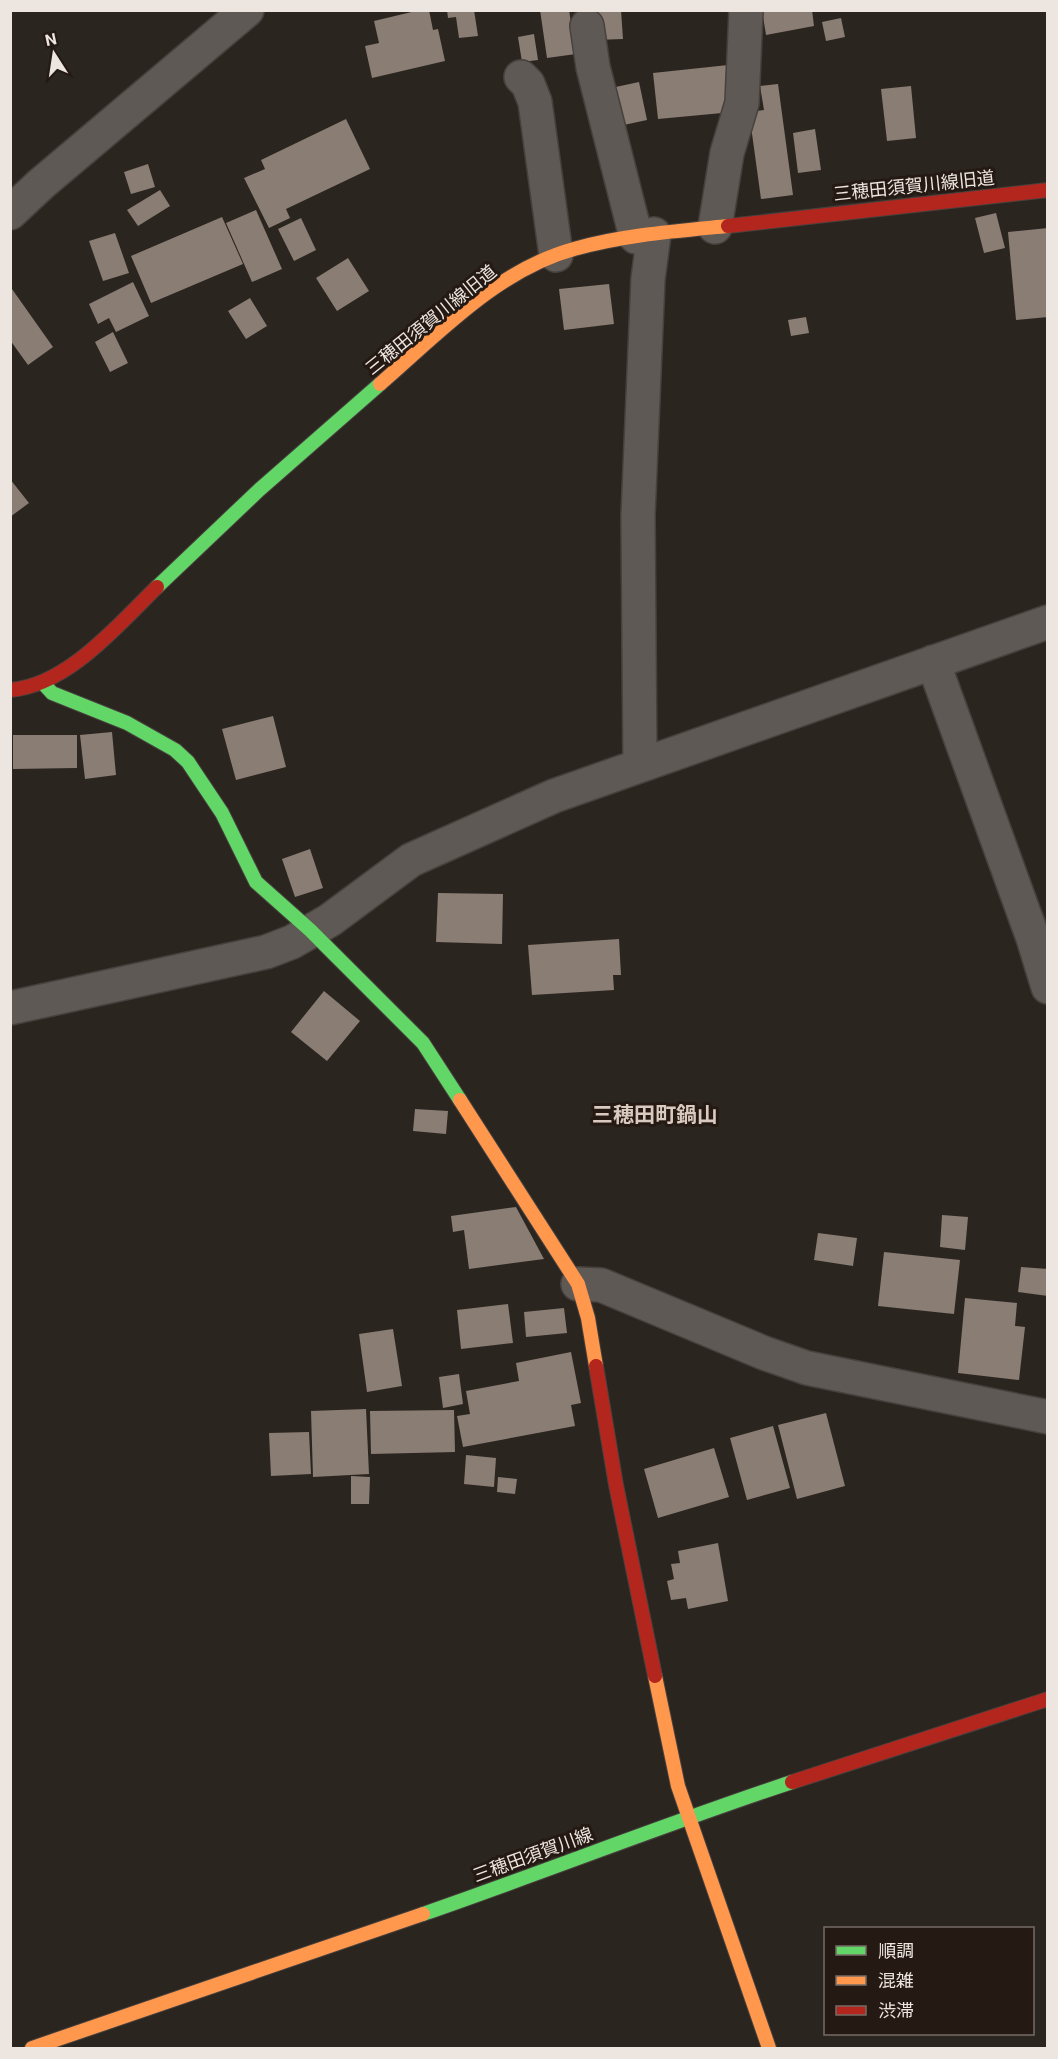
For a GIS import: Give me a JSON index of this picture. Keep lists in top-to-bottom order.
{
  "streets": {
    "street": ["三穂田須賀川線旧道", "三穂田須賀川線"]
  },
  "districts": ["三穂田町鍋山"],
  "legend": ["順調", "混雑", "渋滞"],
  "north": "top"
}
